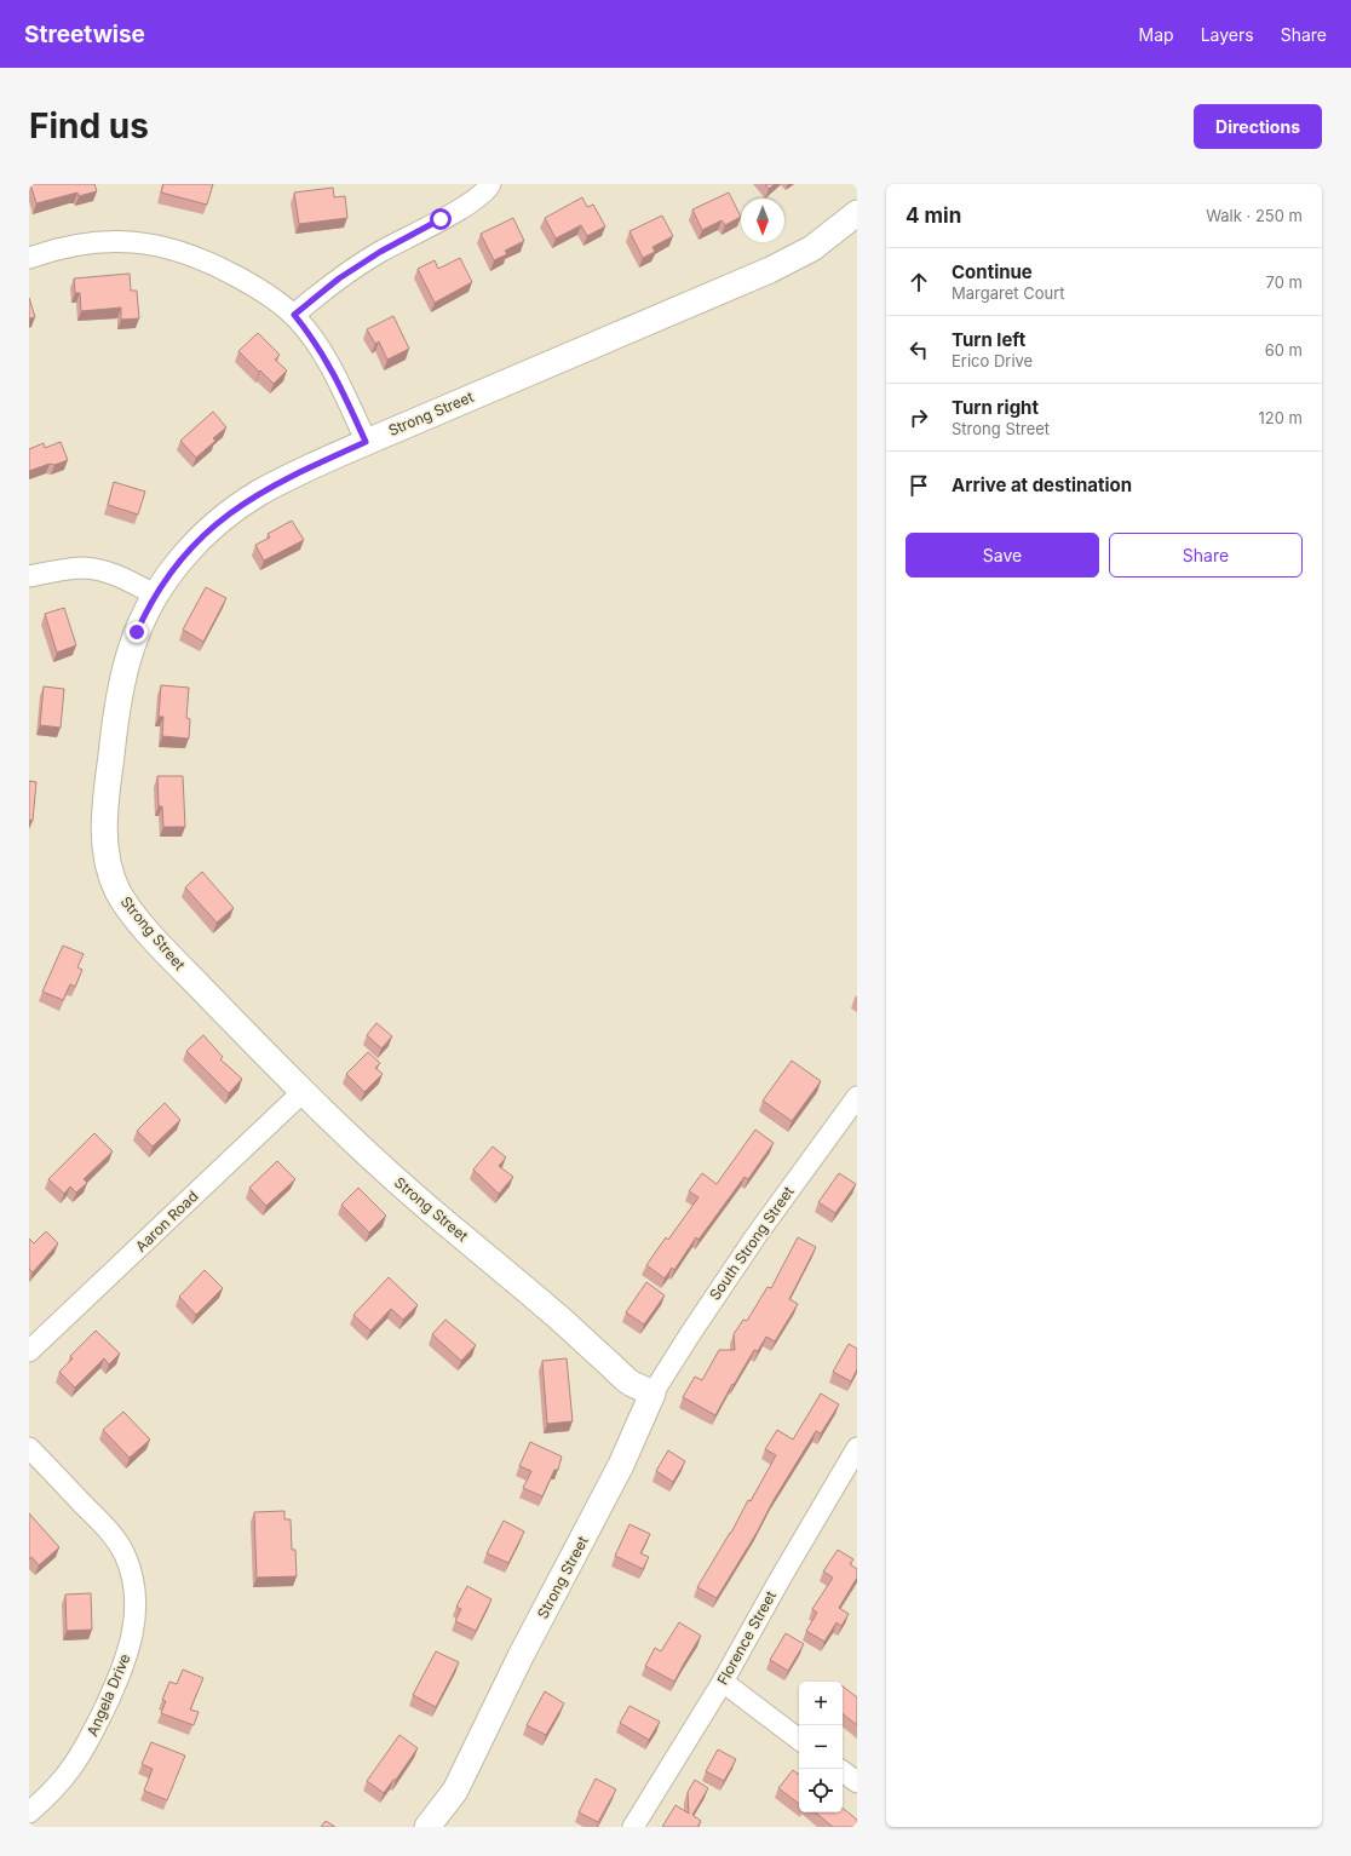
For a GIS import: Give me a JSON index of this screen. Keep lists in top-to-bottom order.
{
  "streets": {
    "street": [
      "Strong Street",
      "Aaron Road",
      "South Strong Street",
      "Florence Street",
      "Angela Drive"
    ]
  },
  "crossings": [
    ["Strong Street", "Aaron Road"],
    ["Strong Street", "South Strong Street"]
  ],
  "north": "bottom",
  "page": {
    "header": "Streetwise",
    "nav": ["Map", "Layers", "Share"],
    "buttons": [
      "Directions",
      ["Save", "Share"]
    ],
    "title": "Find us",
    "heading": ["4 min", "Walk · 250 m"],
    "list": [
      ["Continue", "Margaret Court", "70 m"],
      ["Turn left", "Erico Drive", "60 m"],
      ["Turn right", "Strong Street", "120 m"],
      "Arrive at destination"
    ],
    "map_buttons": ["+", "−"]
  }
}
